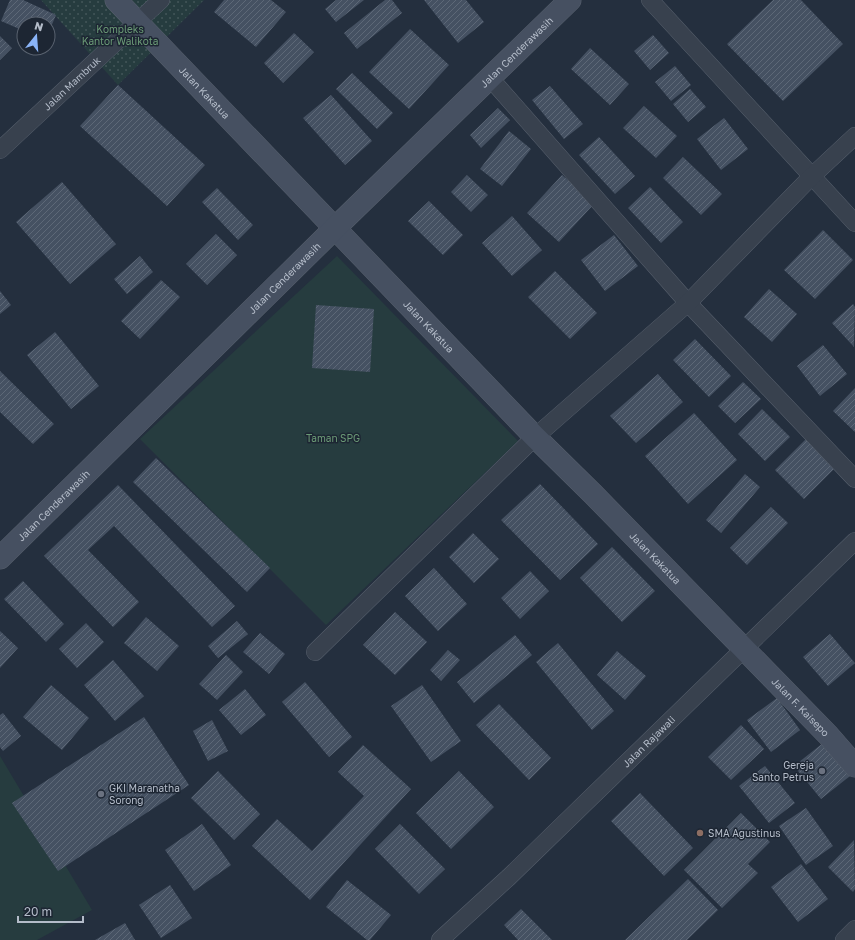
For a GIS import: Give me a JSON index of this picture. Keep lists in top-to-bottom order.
{
  "streets": {
    "street": [
      "Jalan Cenderawasih",
      "Jalan Mambruk",
      "Jalan Kakatua",
      "Jalan F. Kaisepo",
      "Jalan Rajawali"
    ]
  },
  "crossings": [
    ["Jalan Cenderawasih", "Jalan Kakatua"],
    ["Jalan Mambruk", "Jalan Kakatua"],
    ["Jalan Kakatua", "Jalan F. Kaisepo"],
    ["Jalan Kakatua", "Jalan Rajawali"],
    ["Jalan F. Kaisepo", "Jalan Rajawali"]
  ],
  "parks": ["Kompleks Kantor Walikota", "Taman SPG"],
  "places": ["Gereja Santo Petrus", "GKI Maranatha Sorong", "SMA Agustinus"],
  "scale_bar": "20 m",
  "north": "top"
}
